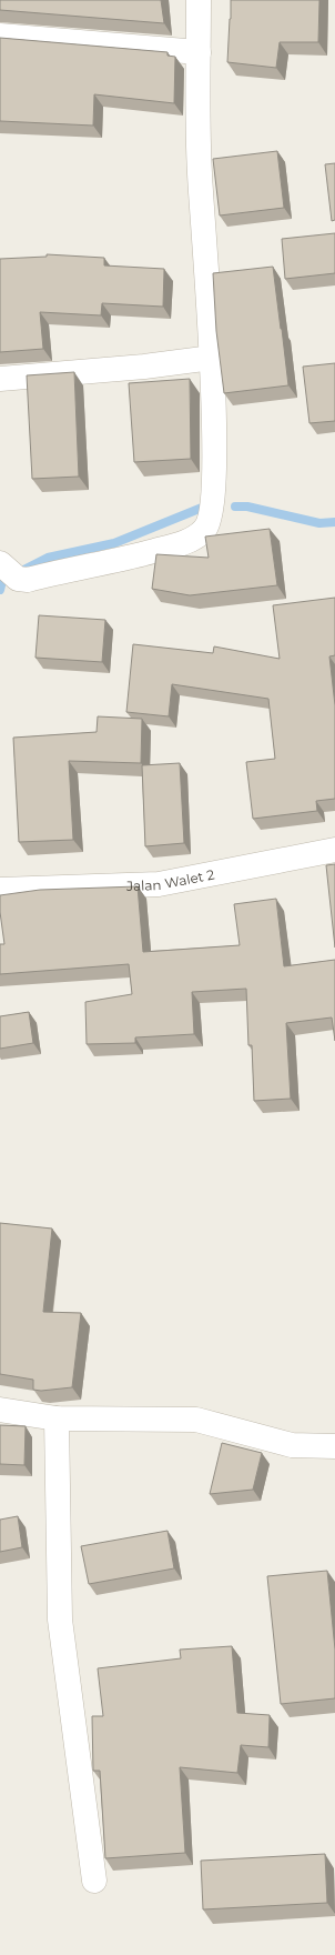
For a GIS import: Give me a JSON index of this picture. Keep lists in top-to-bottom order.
{
  "streets": {
    "street": ["Jalan Walet 2"]
  }
}
